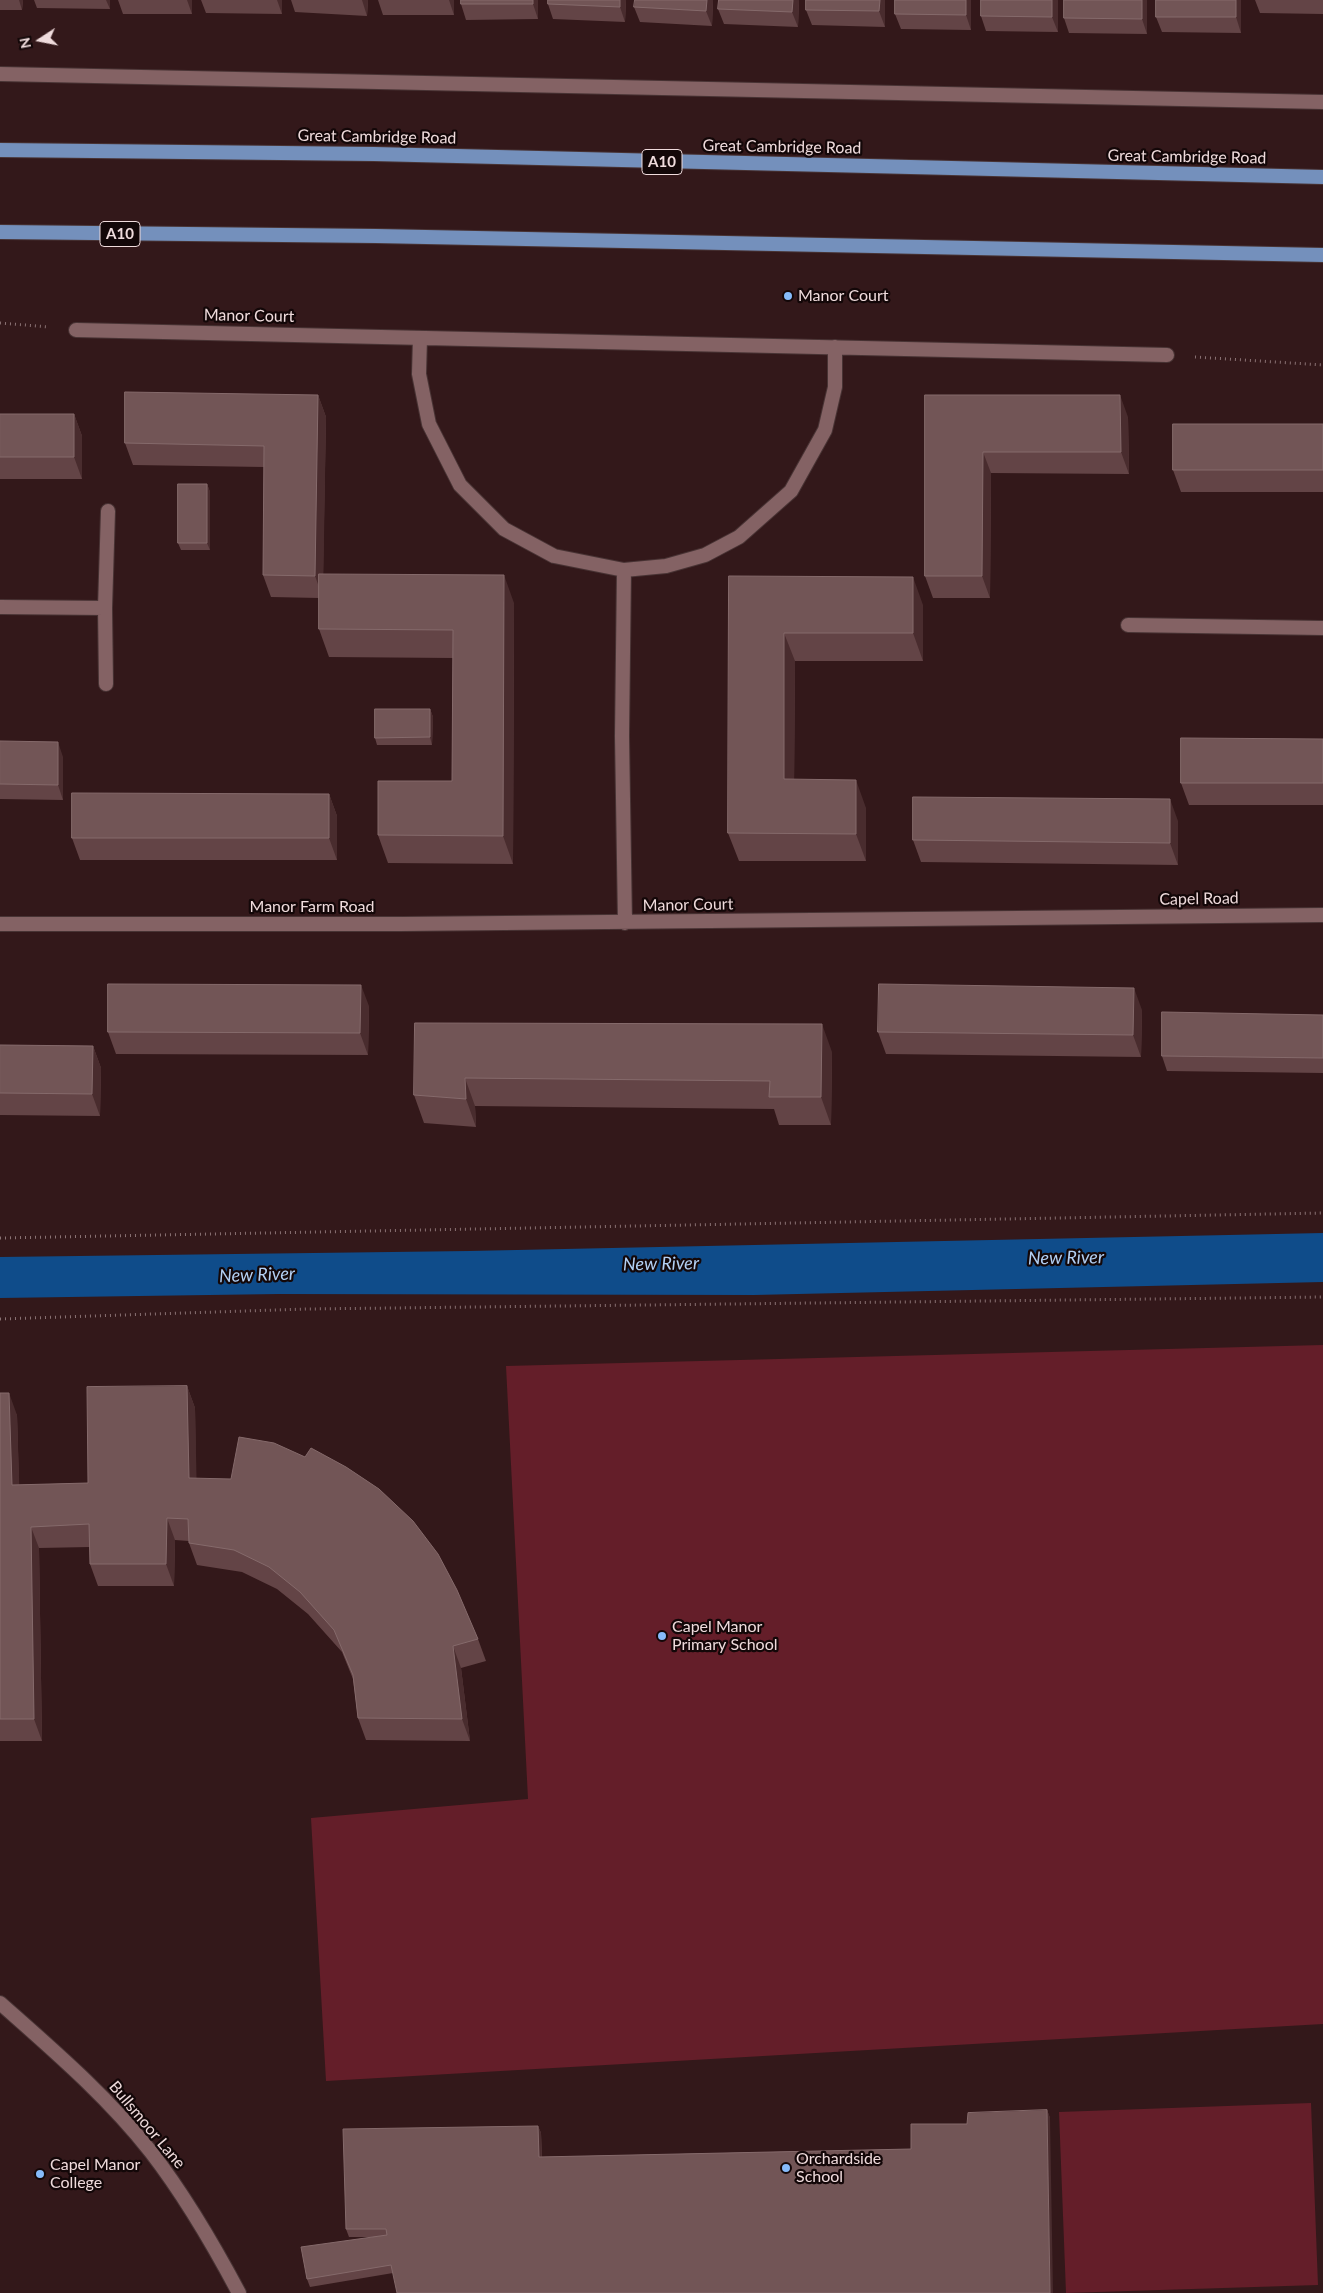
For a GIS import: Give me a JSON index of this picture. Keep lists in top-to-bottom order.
{
  "streets": {
    "highway": ["Great Cambridge Road", "A10"],
    "street": [
      "Manor Court",
      "Capel Road",
      "Manor Farm Road",
      "Bullsmoor Lane"
    ]
  },
  "crossings": [
    ["Manor Court", "Capel Road"],
    ["Manor Court", "Manor Farm Road"]
  ],
  "water": ["New River"],
  "places": [
    "Manor Court",
    "Capel Manor Primary School",
    "Orchardside School",
    "Capel Manor College"
  ],
  "north": "left"
}
